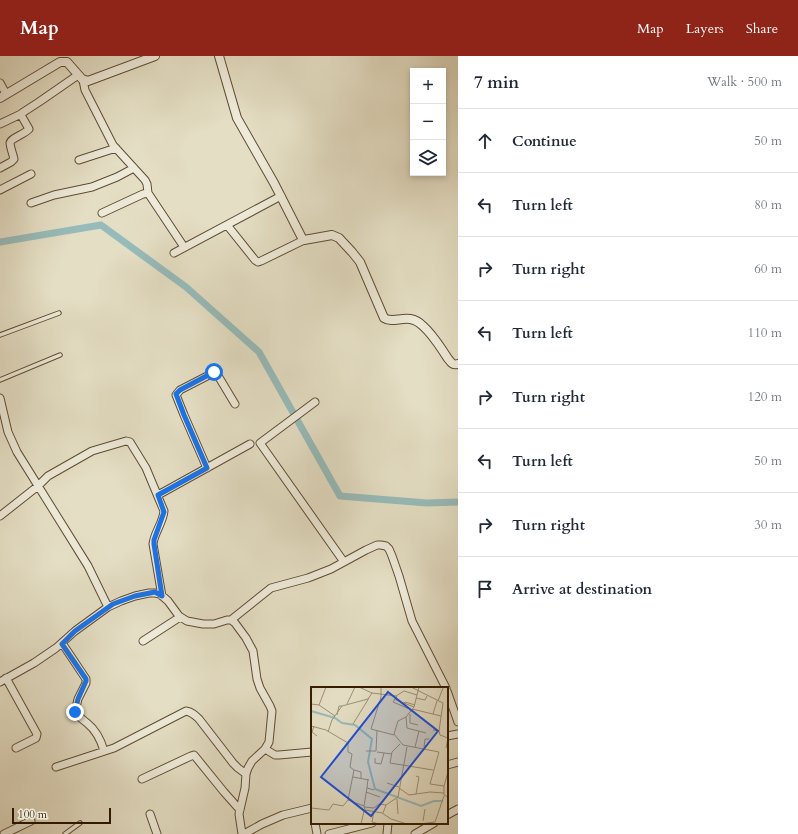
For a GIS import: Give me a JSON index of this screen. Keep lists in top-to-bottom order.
{
  "scale_bar": "100 m",
  "page": {
    "header": "Map",
    "nav": ["Map", "Layers", "Share"],
    "heading": ["7 min", "Walk · 500 m"],
    "map_buttons": ["+", "−"],
    "list": [
      ["Continue", "50 m"],
      ["Turn left", "80 m"],
      ["Turn right", "60 m"],
      ["Turn left", "110 m"],
      ["Turn right", "120 m"],
      ["Turn left", "50 m"],
      ["Turn right", "30 m"],
      "Arrive at destination"
    ],
    "scale": "100 m"
  }
}
